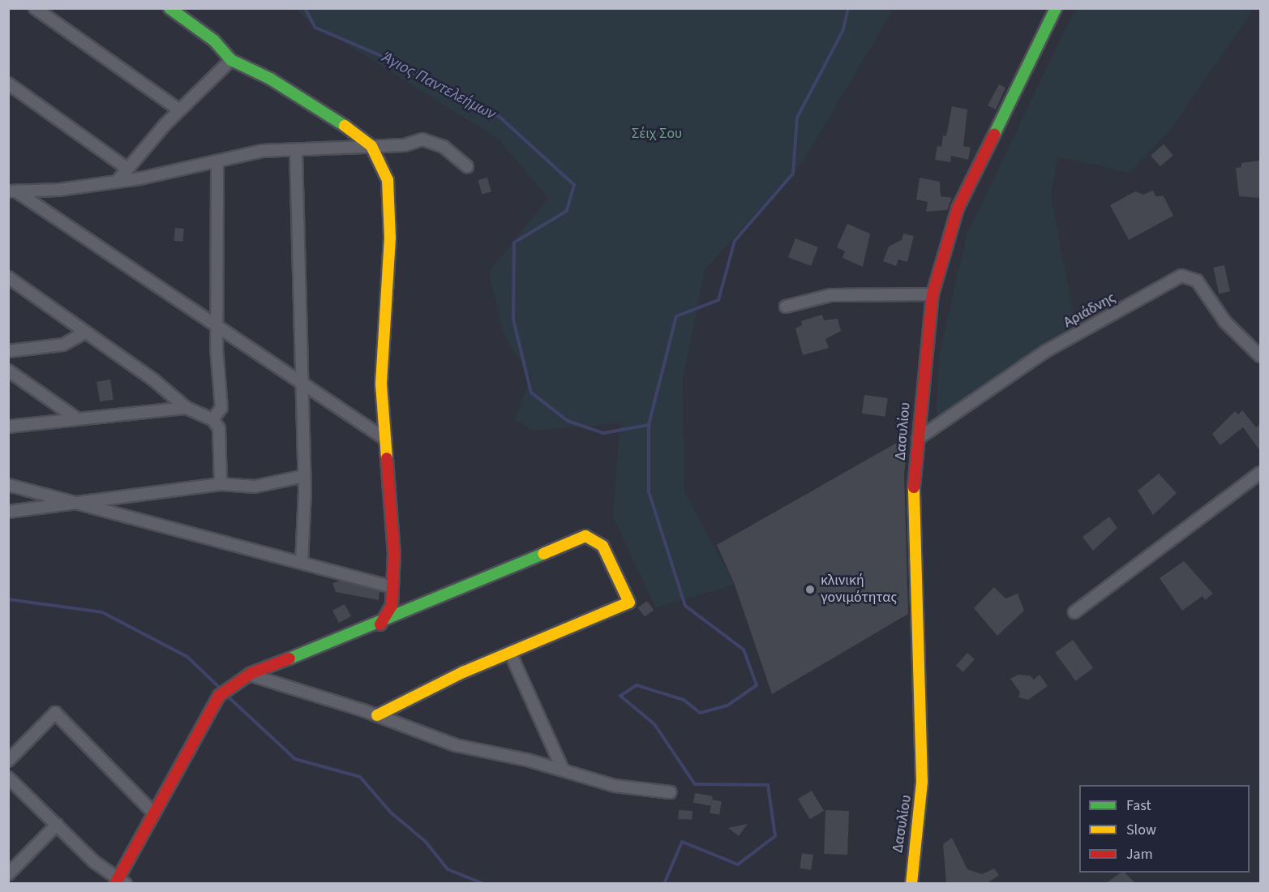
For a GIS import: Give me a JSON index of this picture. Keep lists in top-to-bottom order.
{
  "streets": {
    "street": ["Αριάδνης", "Δασυλίου"]
  },
  "crossings": [
    ["Αριάδνης", "Δασυλίου"]
  ],
  "water": ["Άγιος Παντελεήμων"],
  "parks": ["Σέιχ Σου"],
  "places": ["κλινική γονιμότητας"],
  "legend": ["Fast", "Slow", "Jam"]
}
